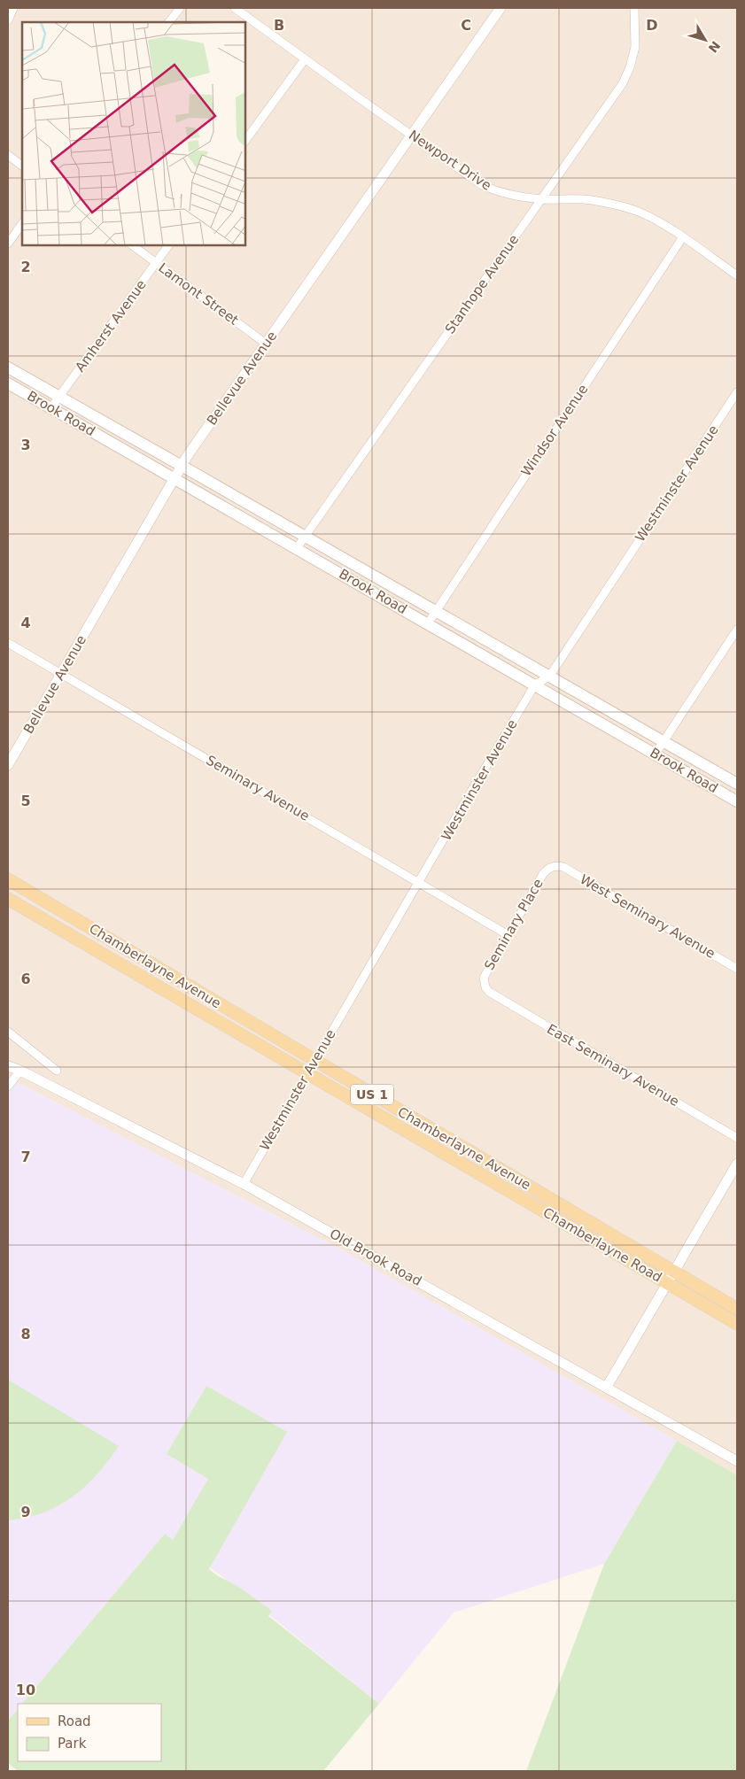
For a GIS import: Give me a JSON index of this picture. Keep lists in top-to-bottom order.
{
  "streets": {
    "main road": [
      "Brook Road",
      "Chamberlayne Avenue",
      "US 1",
      "Chamberlayne Road"
    ],
    "street": [
      "Newport Drive",
      "Stanhope Avenue",
      "Lamont Street",
      "Amherst Avenue",
      "Bellevue Avenue",
      "Windsor Avenue",
      "Westminster Avenue",
      "Seminary Avenue",
      "West Seminary Avenue",
      "Seminary Place",
      "East Seminary Avenue",
      "Old Brook Road"
    ]
  },
  "crossings": [
    ["Newport Drive", "Stanhope Avenue"],
    ["Newport Drive", "Bellevue Avenue"],
    ["Newport Drive", "Windsor Avenue"],
    ["Stanhope Avenue", "Brook Road"],
    ["Lamont Street", "Amherst Avenue"],
    ["Lamont Street", "Bellevue Avenue"],
    ["Amherst Avenue", "Brook Road"],
    ["Bellevue Avenue", "Brook Road"],
    ["Bellevue Avenue", "Seminary Avenue"],
    ["Brook Road", "Windsor Avenue"],
    ["Brook Road", "Westminster Avenue"],
    ["Westminster Avenue", "Seminary Avenue"],
    ["Westminster Avenue", "Chamberlayne Avenue"],
    ["Westminster Avenue", "Chamberlayne Road"],
    ["Westminster Avenue", "Old Brook Road"],
    ["Seminary Avenue", "Seminary Place"],
    ["West Seminary Avenue", "Seminary Place"],
    ["Seminary Place", "East Seminary Avenue"]
  ],
  "legend": ["Road", "Park"],
  "north": "bottom right",
  "grid": {
    "columns": ["B", "C", "D"],
    "rows": [
      "2",
      "3",
      "4",
      "5",
      "6",
      "7",
      "8",
      "9",
      "10"
    ]
  }
}
